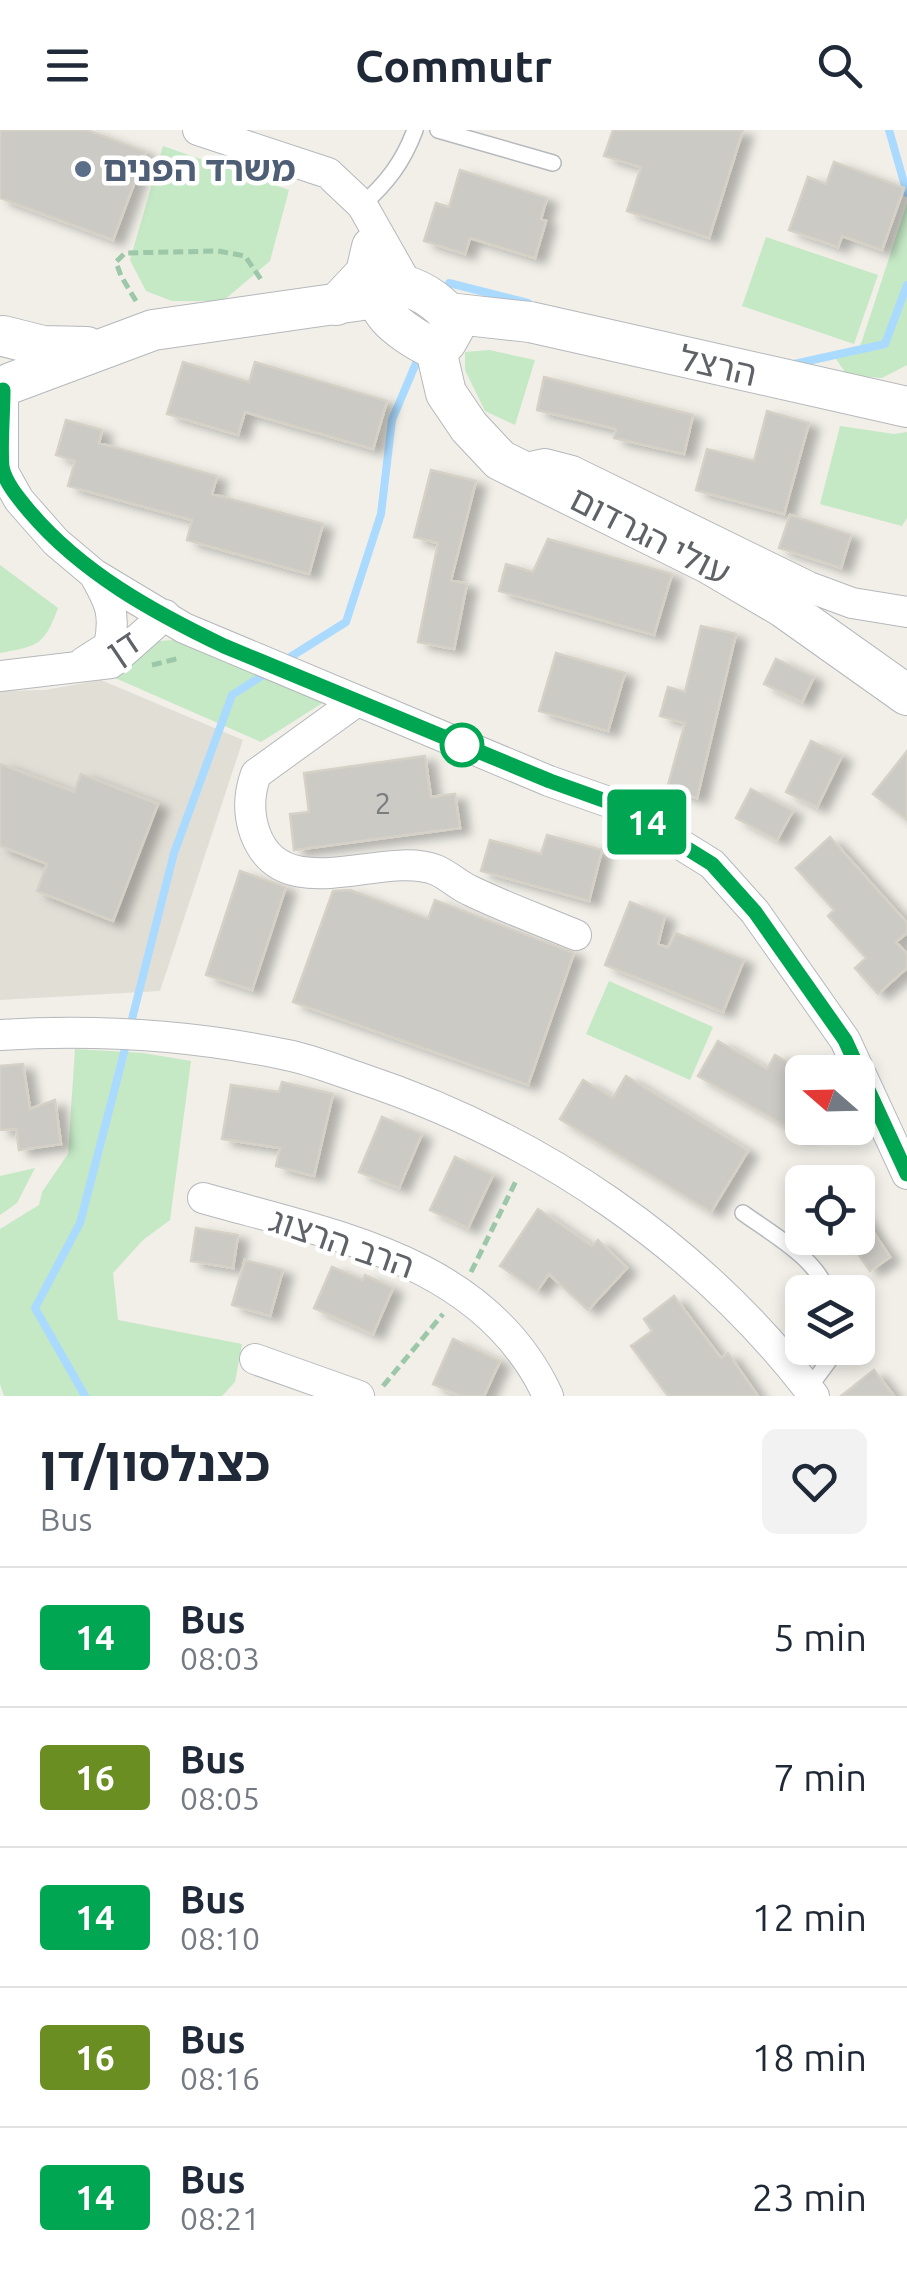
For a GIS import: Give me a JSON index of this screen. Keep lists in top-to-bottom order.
{
  "streets": {
    "street": [
      "הרצל",
      "עולי הגרדום",
      "דן",
      "הרב הרצוג"
    ]
  },
  "crossings": [
    ["הרצל", "עולי הגרדום"]
  ],
  "places": ["משרד הפנים"],
  "lines": ["bus line 14"],
  "house_numbers": ["2"],
  "north": "left",
  "page": {
    "header": "Commutr",
    "on_map": "14",
    "heading": ["כצנלסון/דן", "Bus"],
    "list": [
      {
        "mark": "14",
        "name": "Bus",
        "note": "08:03",
        "value": "5 min"
      },
      {
        "mark": "16",
        "name": "Bus",
        "note": "08:05",
        "value": "7 min"
      },
      {
        "mark": "14",
        "name": "Bus",
        "note": "08:10",
        "value": "12 min"
      },
      {
        "mark": "16",
        "name": "Bus",
        "note": "08:16",
        "value": "18 min"
      },
      {
        "mark": "14",
        "name": "Bus",
        "note": "08:21",
        "value": "23 min"
      }
    ]
  }
}
